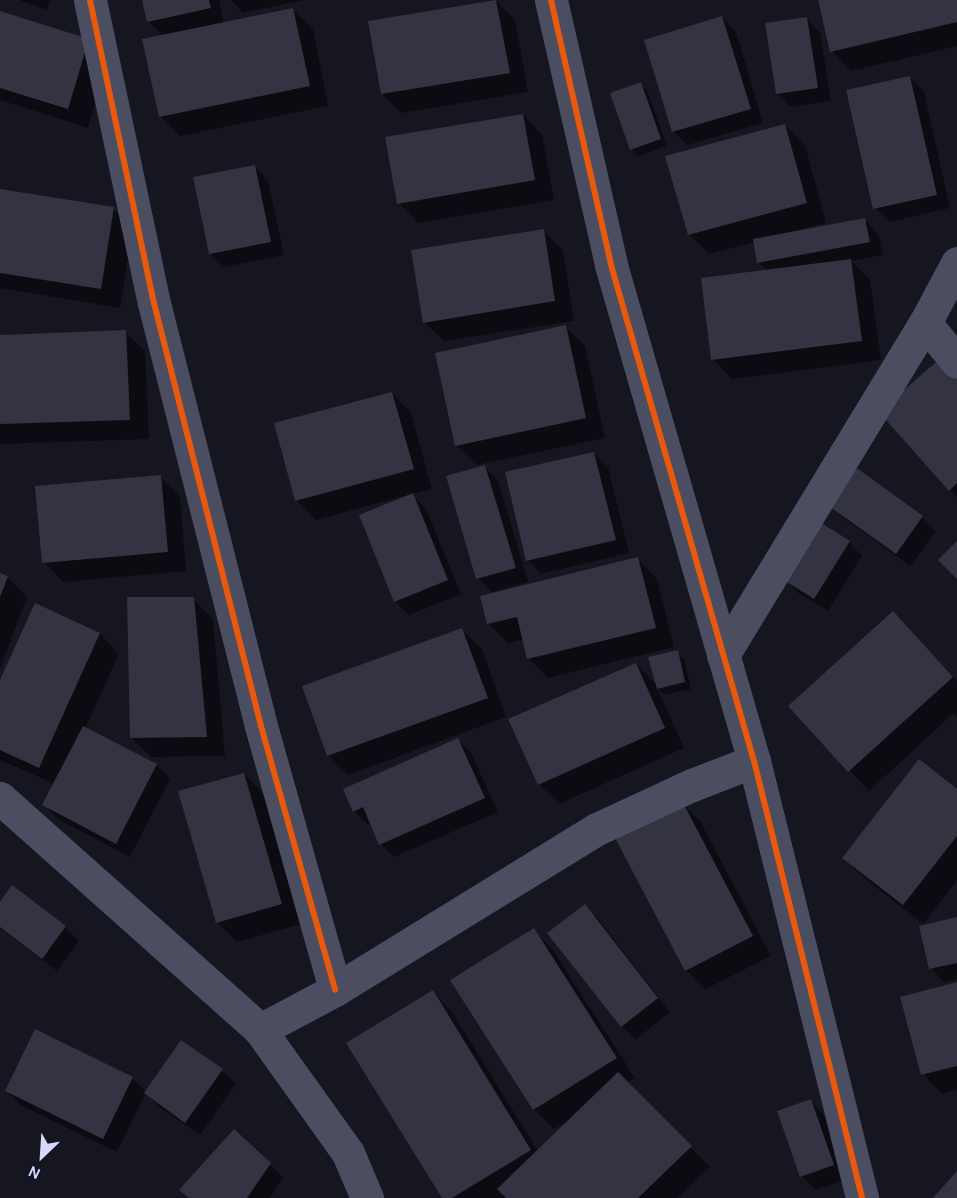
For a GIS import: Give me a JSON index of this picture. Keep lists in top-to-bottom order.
{
  "north": "bottom left"
}
